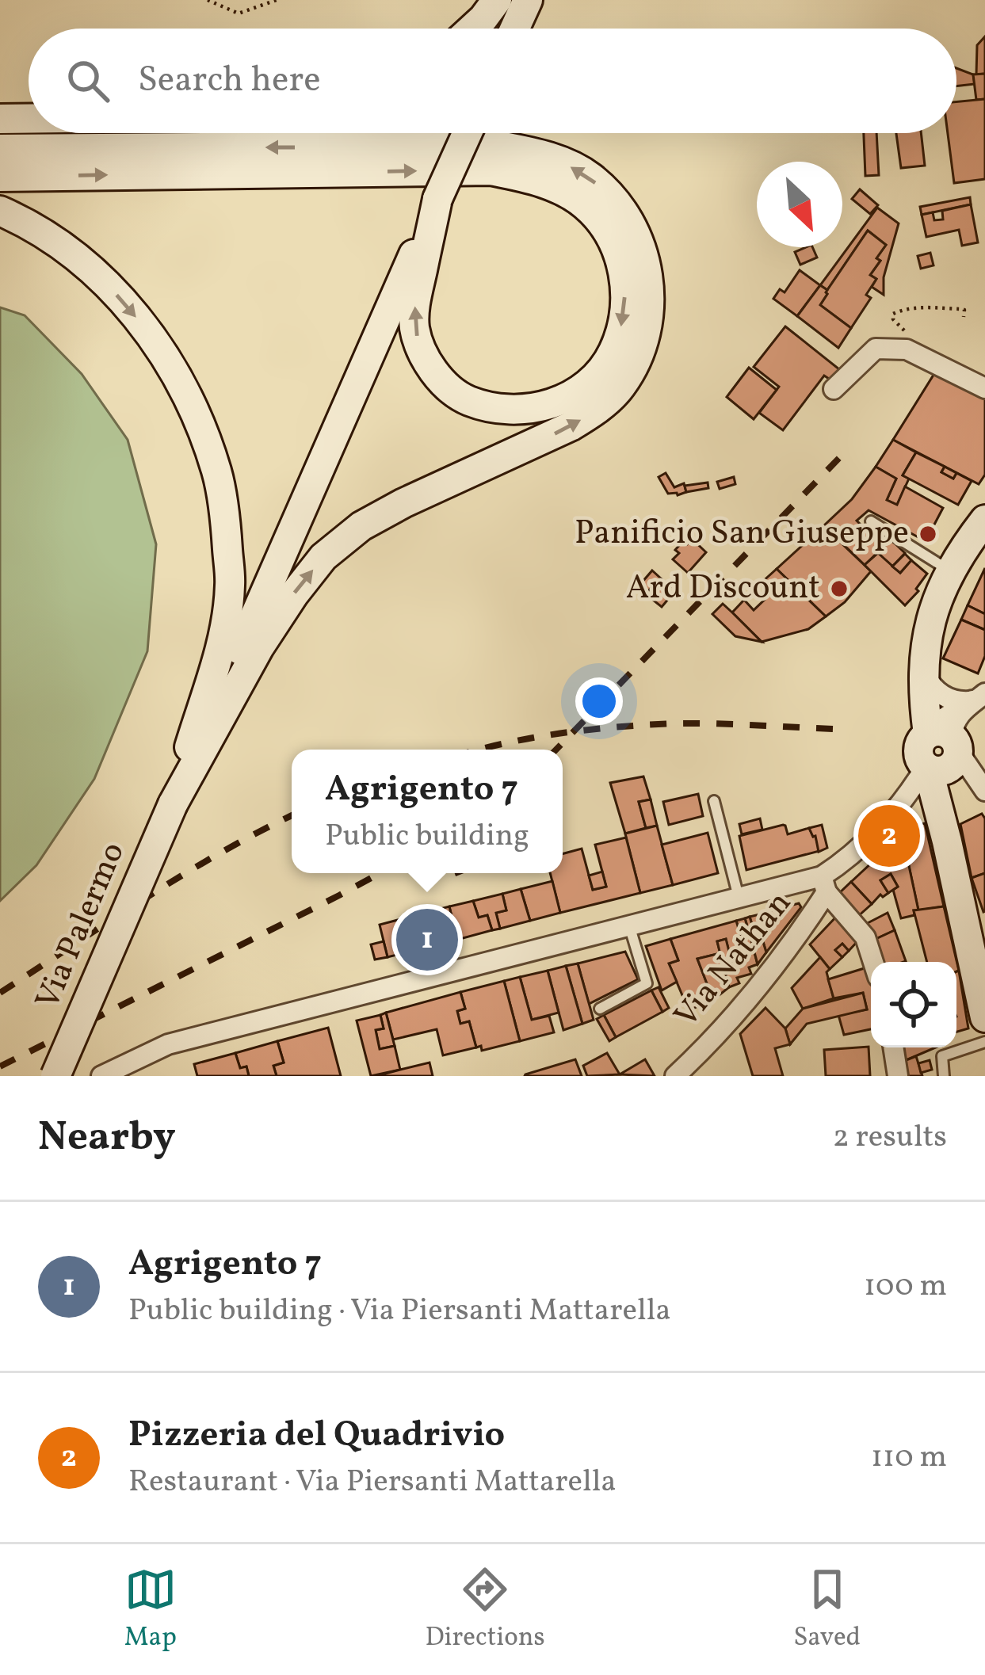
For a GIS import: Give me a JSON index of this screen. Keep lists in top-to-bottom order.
{
  "streets": {
    "main road": ["Via Palermo"],
    "street": ["Via Nathan"]
  },
  "places": ["Panificio San Giuseppe", "Ard Discount"],
  "north": "bottom right",
  "page": {
    "search": "Search here",
    "popup": ["Agrigento 7", "Public building"],
    "pins": ["2", "1"],
    "heading": ["Nearby", "2 results"],
    "list": [
      {
        "mark": "1",
        "name": "Agrigento 7",
        "note": "Public building · Via Piersanti Mattarella",
        "value": "100 m"
      },
      {
        "mark": "2",
        "name": "Pizzeria del Quadrivio",
        "note": "Restaurant · Via Piersanti Mattarella",
        "value": "110 m"
      }
    ],
    "nav": ["Map", "Directions", "Saved"]
  }
}
